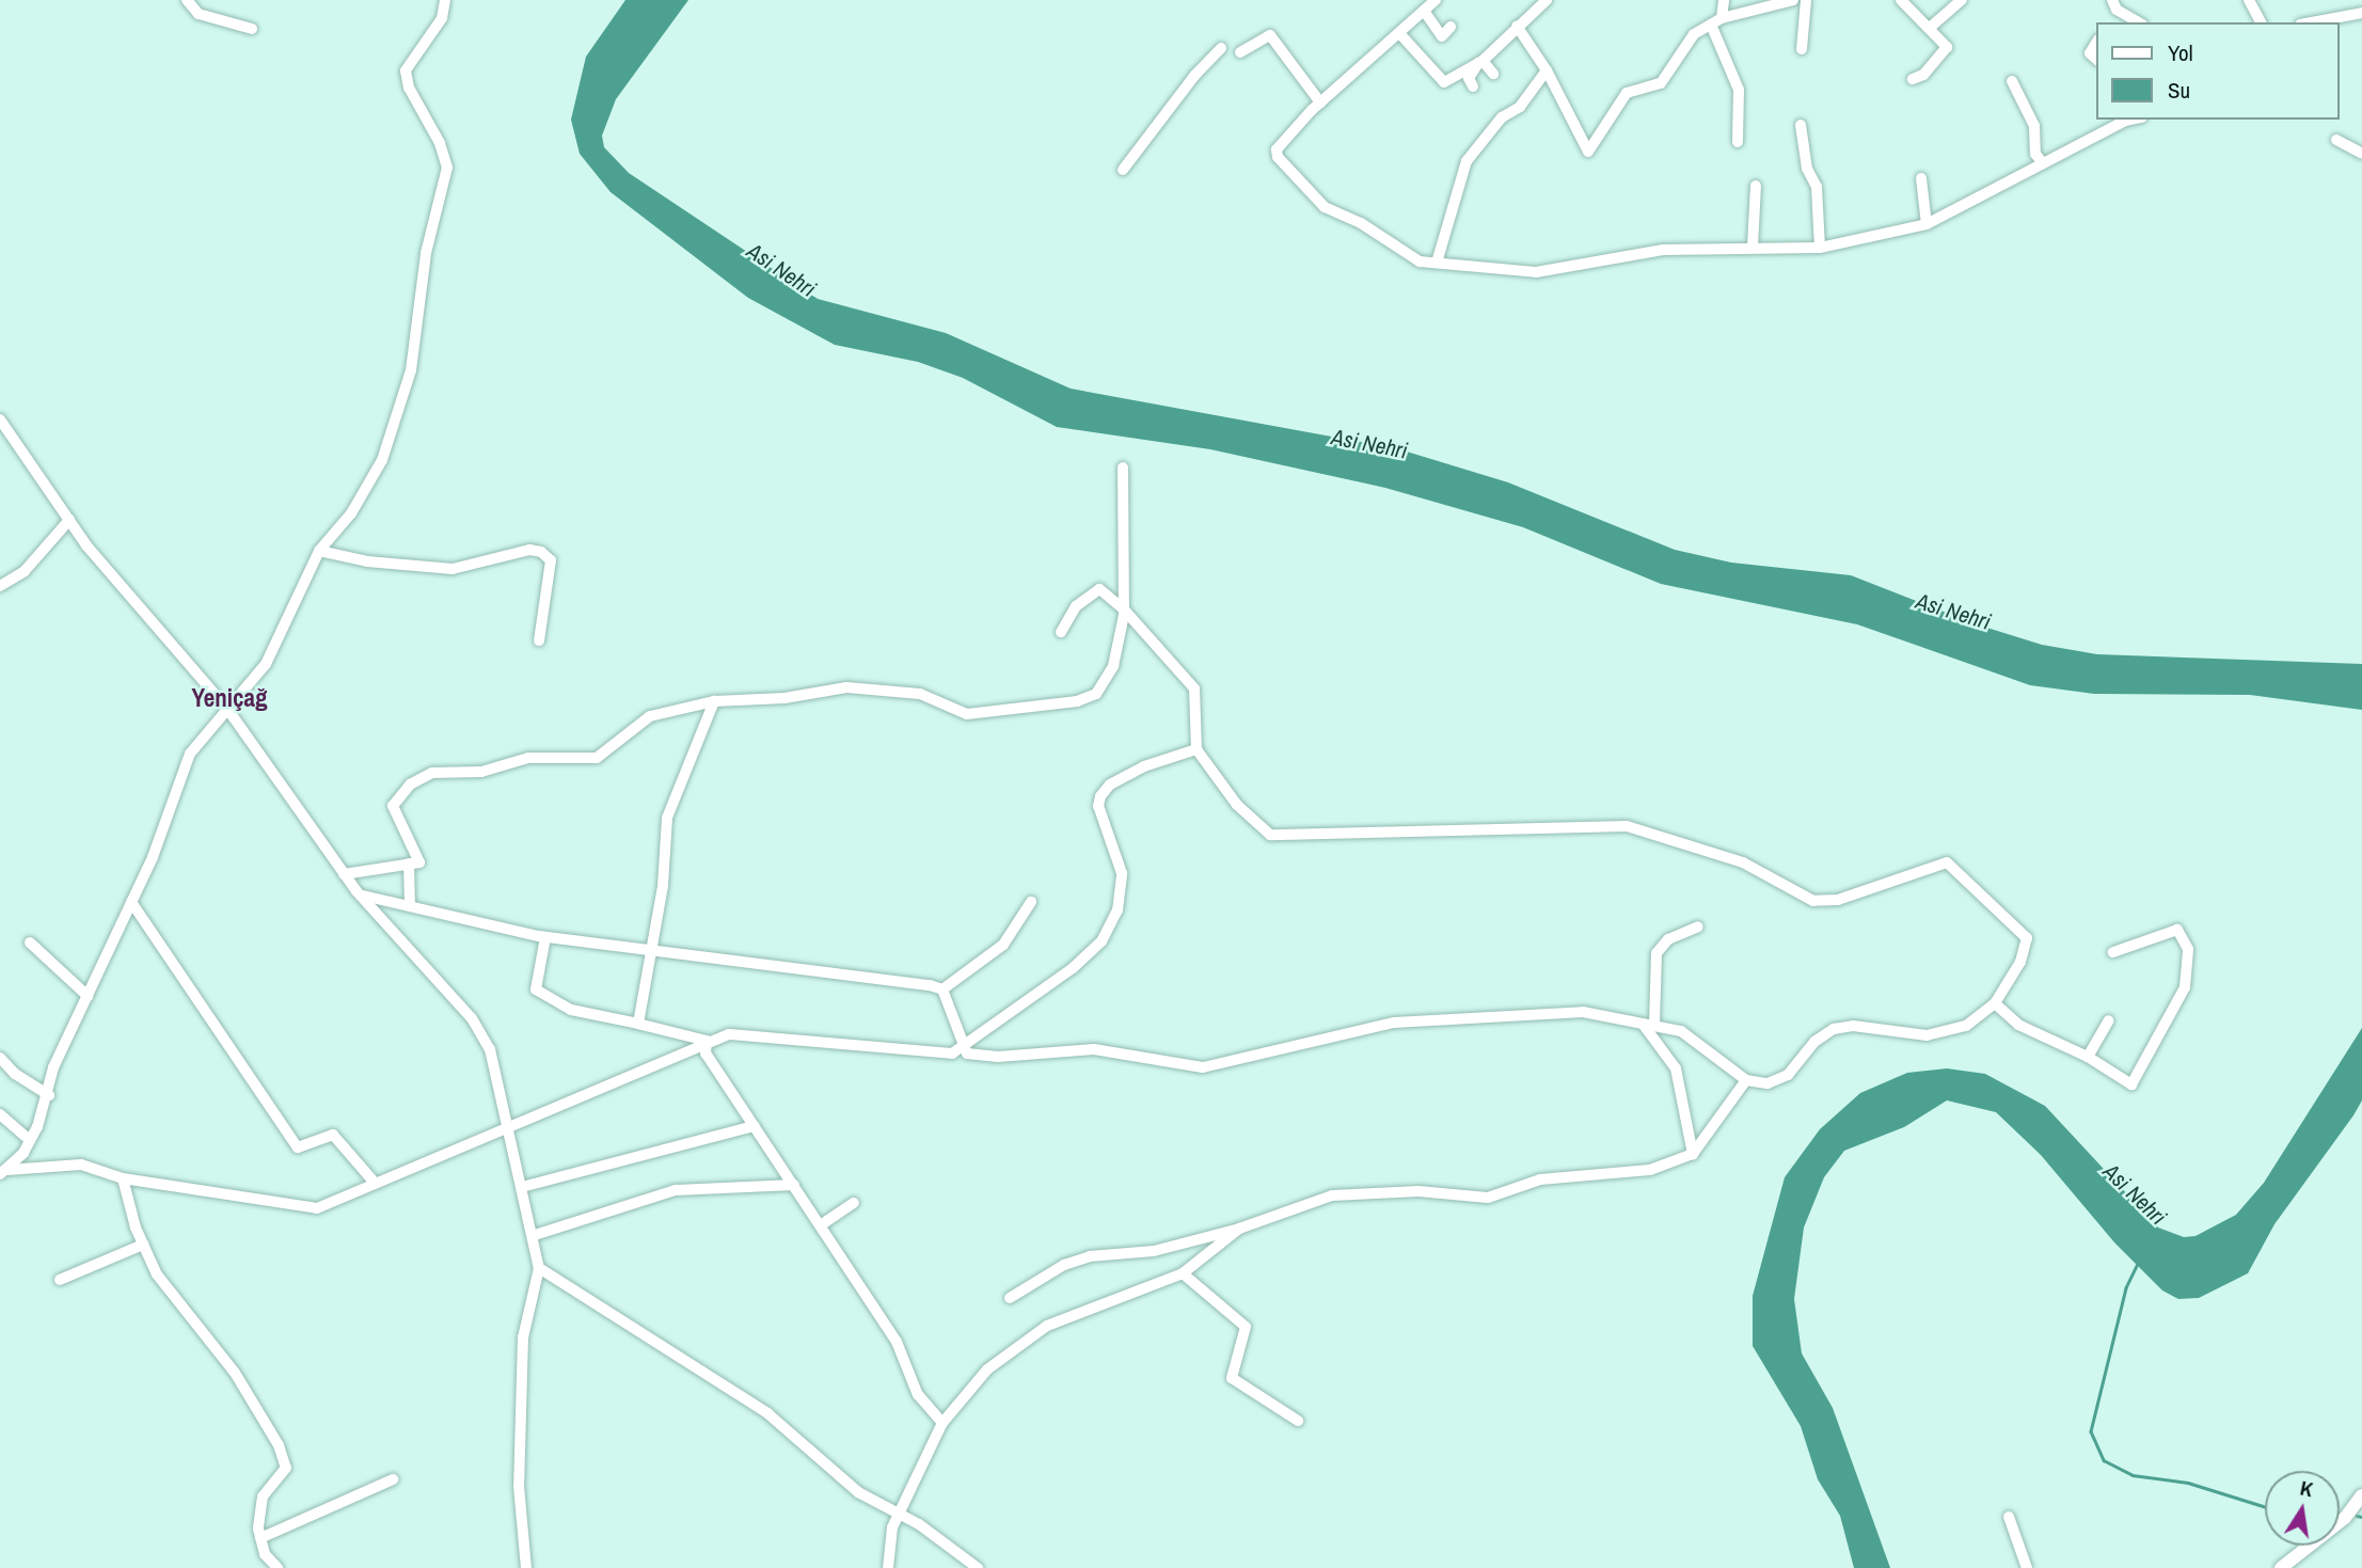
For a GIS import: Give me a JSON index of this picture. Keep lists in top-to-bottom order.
{
  "districts": ["Yeniçağ"],
  "water": ["Asi Nehri"],
  "legend": ["Yol", "Su"],
  "north": "top"
}
